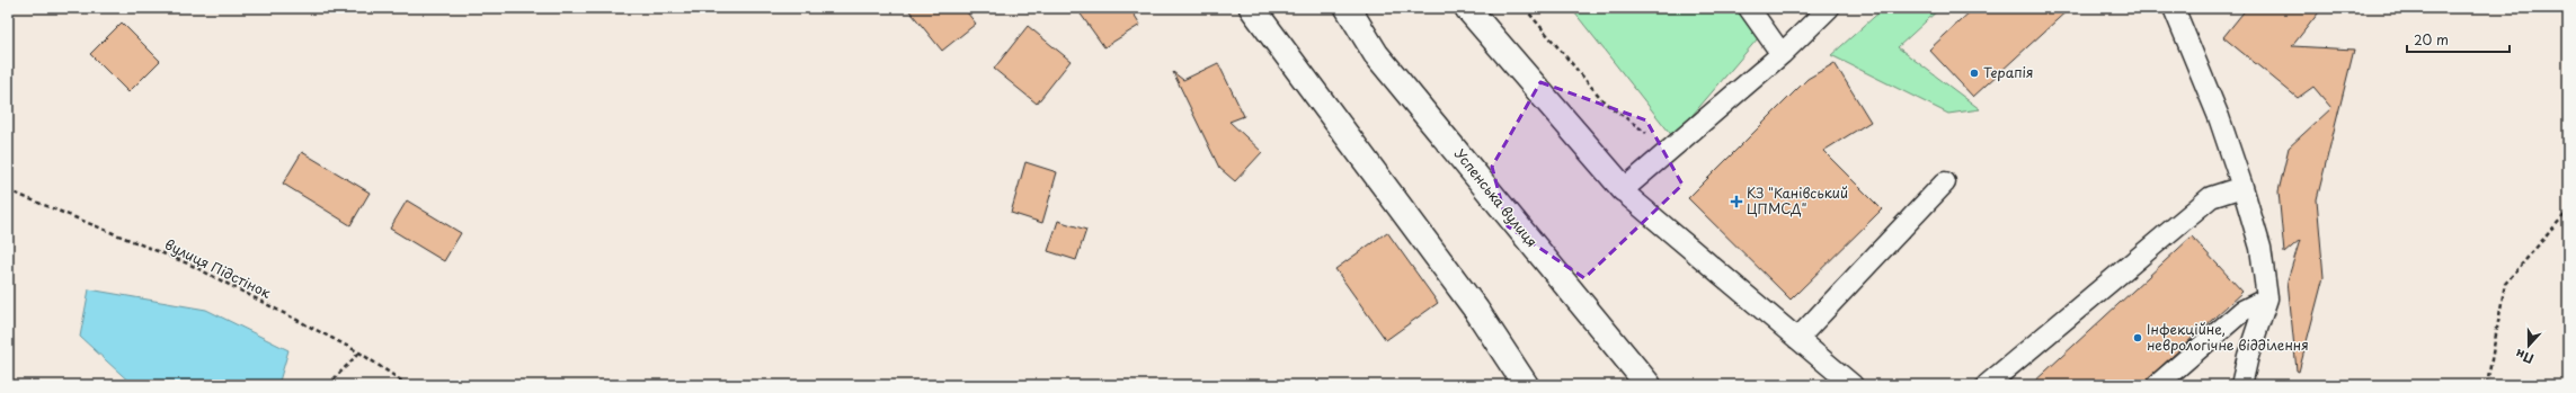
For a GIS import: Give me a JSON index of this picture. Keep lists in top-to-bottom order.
{
  "streets": {
    "street": ["Успенська вулиця"],
    "path": ["вулиця Підстінок"]
  },
  "places": {
    "other": ["Терапія", "Інфекційне, неврологічне відділення"],
    "health": ["КЗ \"Канівський ЦПМСД\""]
  },
  "scale_bar": "20 m",
  "north": "bottom"
}
